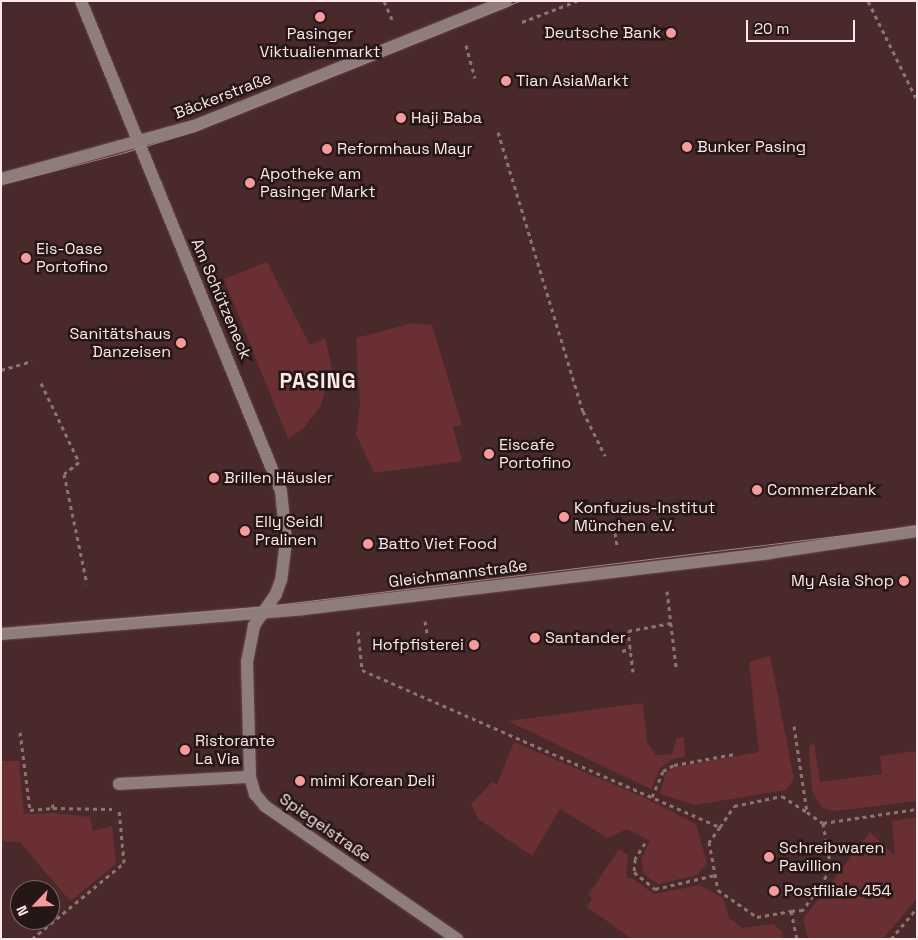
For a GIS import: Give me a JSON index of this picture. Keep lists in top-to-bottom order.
{
  "streets": {
    "street": [
      "Bäckerstraße",
      "Am Schützeneck",
      "Gleichmannstraße",
      "Spiegelstraße"
    ]
  },
  "crossings": [
    ["Bäckerstraße", "Am Schützeneck"],
    ["Am Schützeneck", "Gleichmannstraße"],
    ["Am Schützeneck", "Spiegelstraße"],
    ["Gleichmannstraße", "Spiegelstraße"]
  ],
  "districts": ["PASING"],
  "places": [
    "Pasinger Viktualienmarkt",
    "Deutsche Bank",
    "Tian AsiaMarkt",
    "Haji Baba",
    "Bunker Pasing",
    "Reformhaus Mayr",
    "Apotheke am Pasinger Markt",
    "Eis-Oase Portofino",
    "Sanitätshaus Danzeisen",
    "Eiscafe Portofino",
    "Brillen Häusler",
    "Commerzbank",
    "Konfuzius-Institut München e.V.",
    "Elly Seidl Pralinen",
    "Batto Viet Food",
    "My Asia Shop",
    "Santander",
    "Hofpfisterei",
    "Ristorante La Via",
    "mimi Korean Deli",
    "Schreibwaren Pavillion",
    "Postfiliale 454"
  ],
  "scale_bar": "20 m",
  "north": "bottom left"
}
